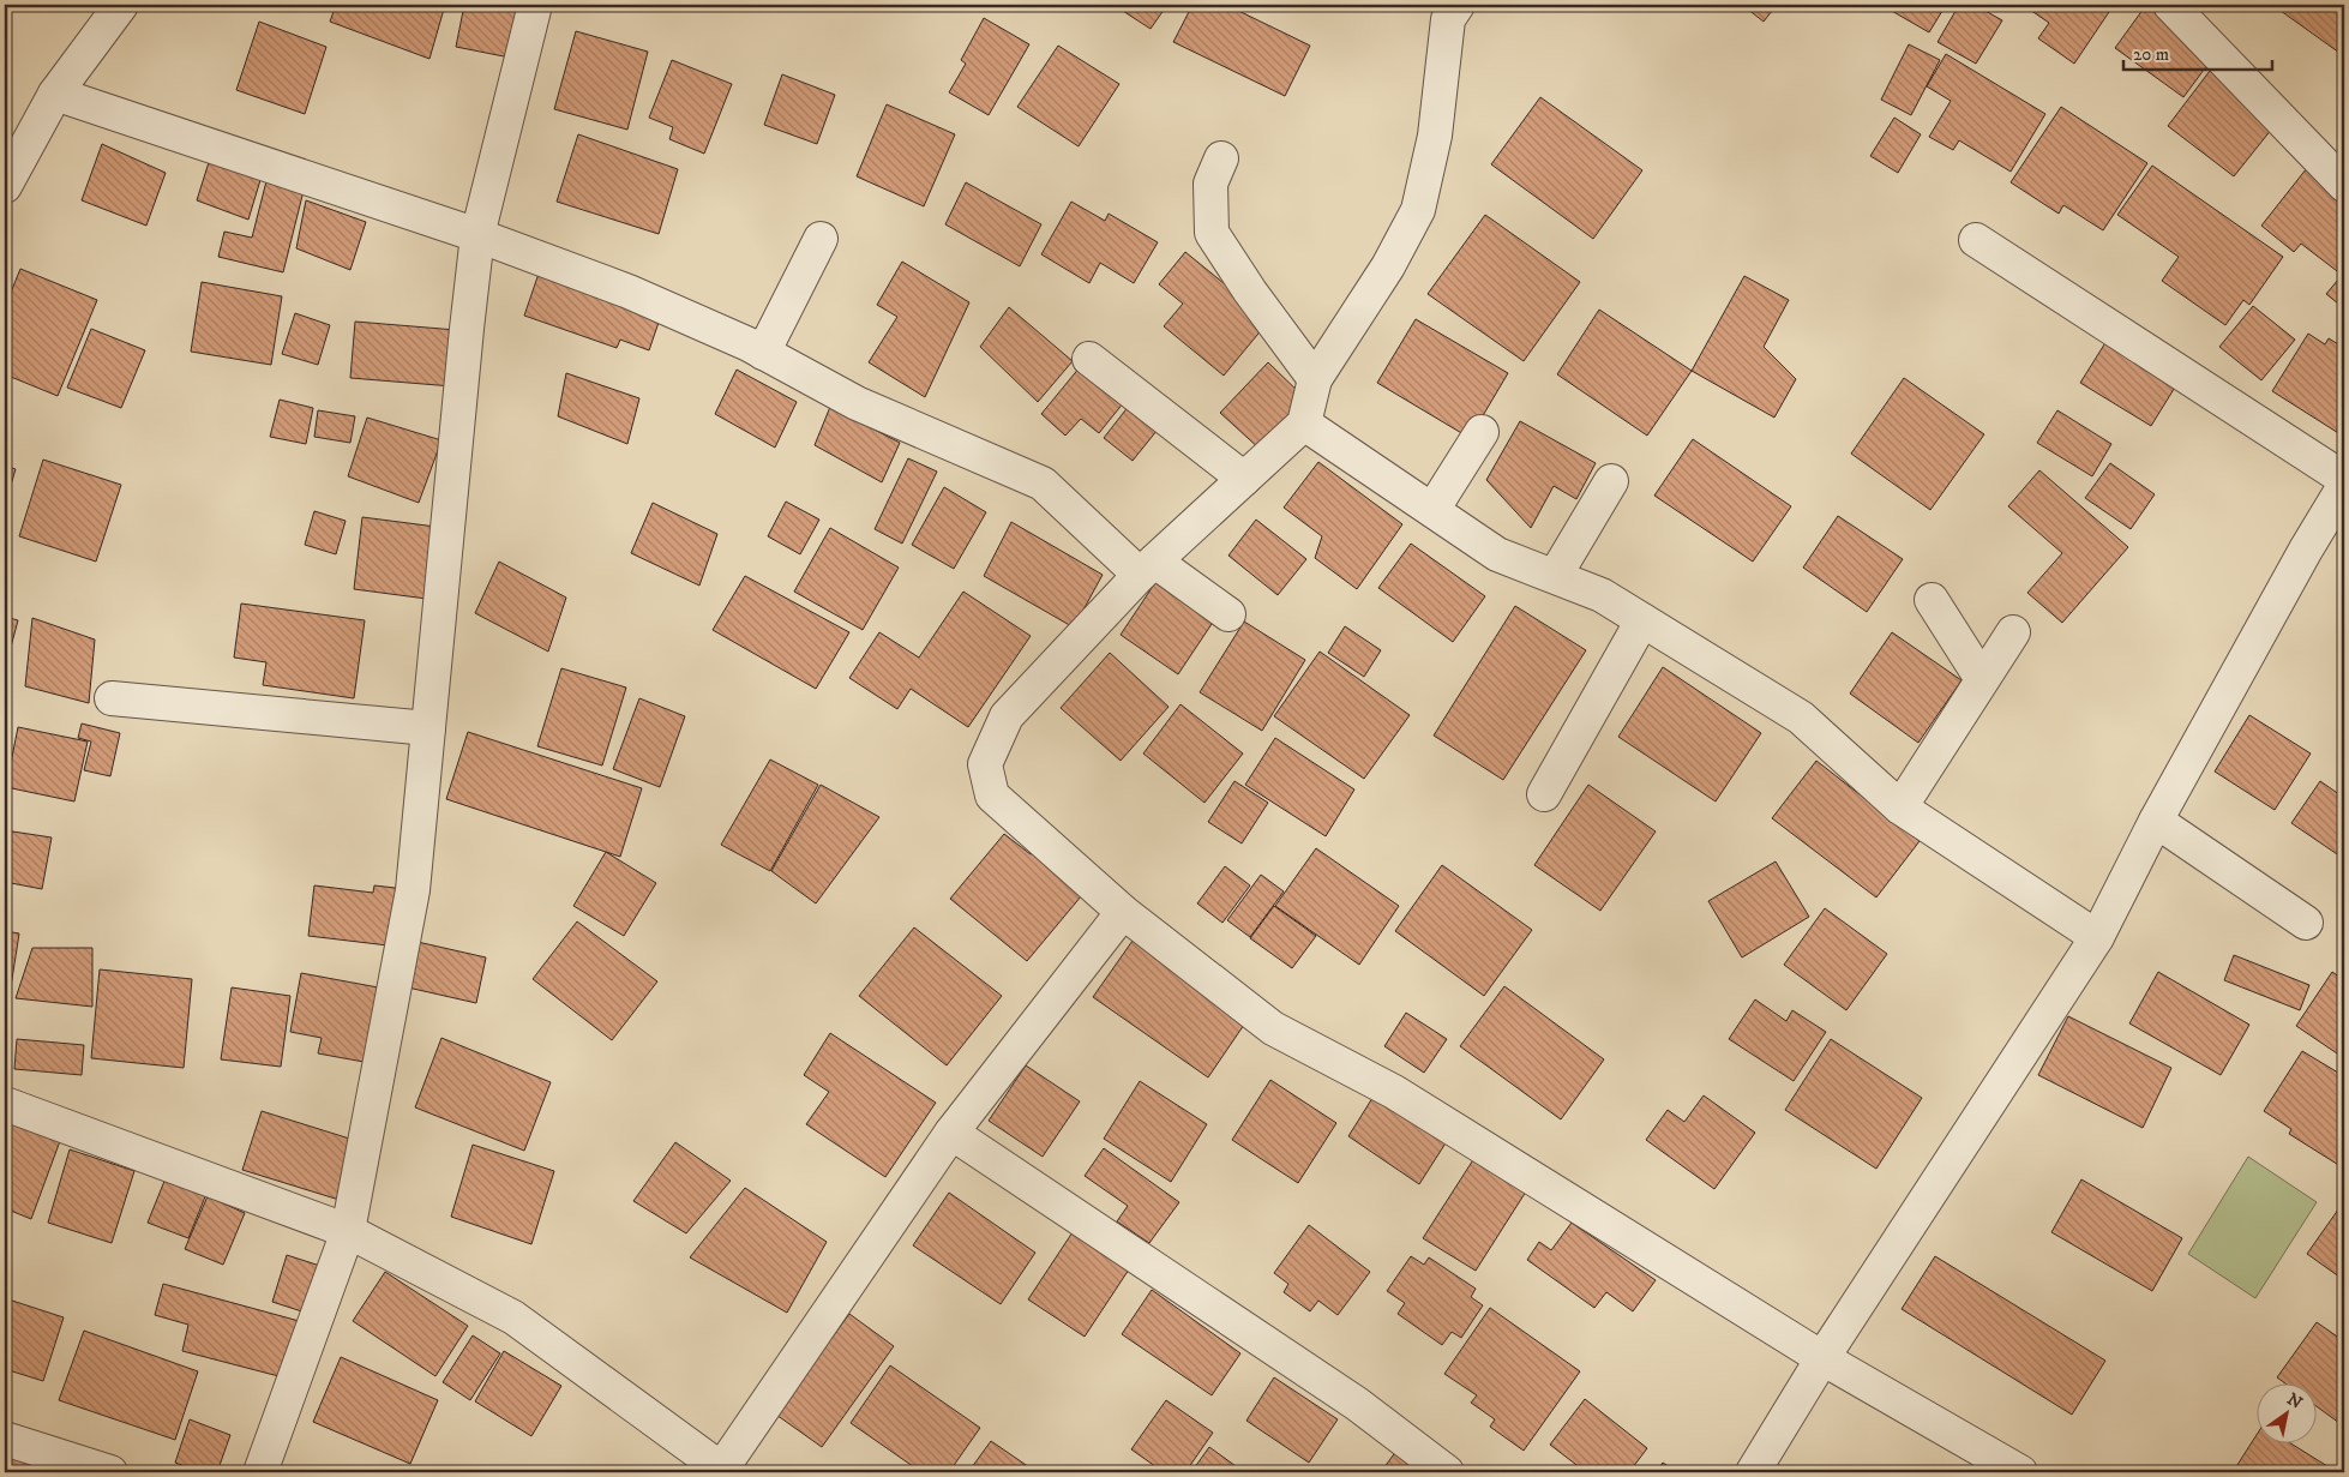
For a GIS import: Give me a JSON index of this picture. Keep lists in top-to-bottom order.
{
  "scale_bar": "20 m",
  "north": "top right"
}
